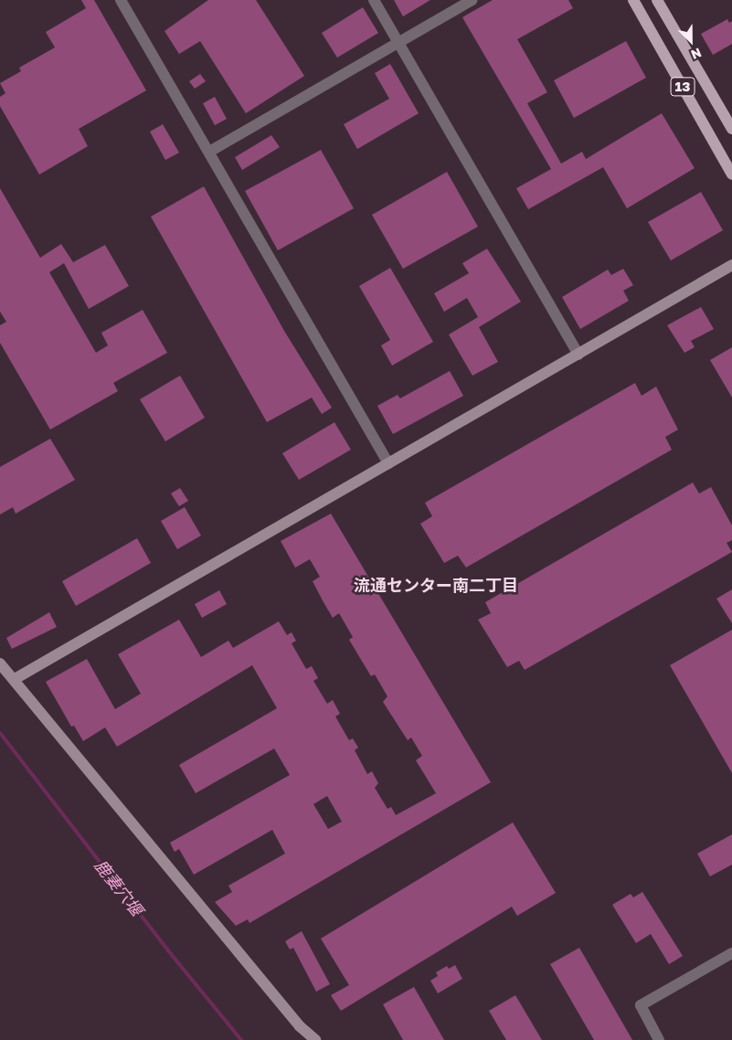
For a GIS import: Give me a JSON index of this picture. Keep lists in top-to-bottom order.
{
  "streets": {
    "main road": ["13"]
  },
  "districts": ["流通センター南二丁目"],
  "water": ["鹿妻穴堰"],
  "north": "bottom right"
}
